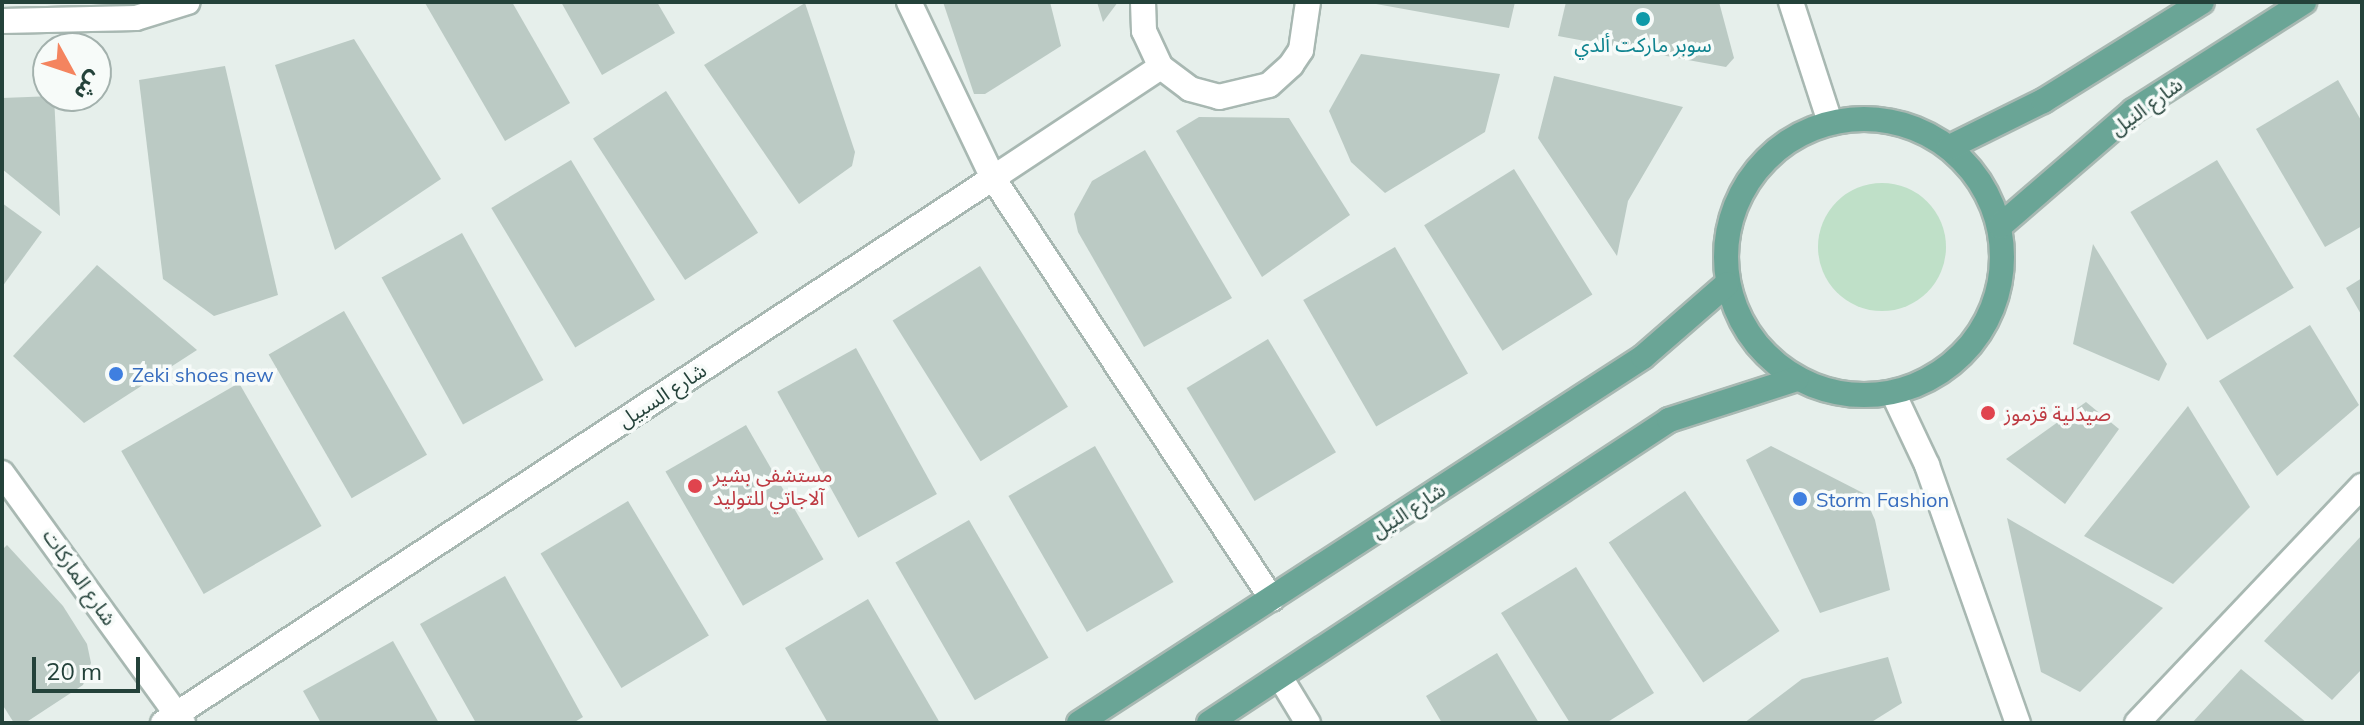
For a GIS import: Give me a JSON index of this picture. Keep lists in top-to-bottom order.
{
  "streets": {
    "main road": ["شارع النيل"],
    "street": ["شارع السبيل", "شارع الماركات"]
  },
  "crossings": [
    ["شارع السبيل", "شارع الماركات"]
  ],
  "places": [
    "سوبر ماركت ألدي",
    "Zeki shoes new",
    "صيدلية قزموز",
    "مستشفى بشير آلاجاتي للتوليد",
    "Storm Fashion"
  ],
  "scale_bar": "20 m",
  "north": "bottom right"
}
